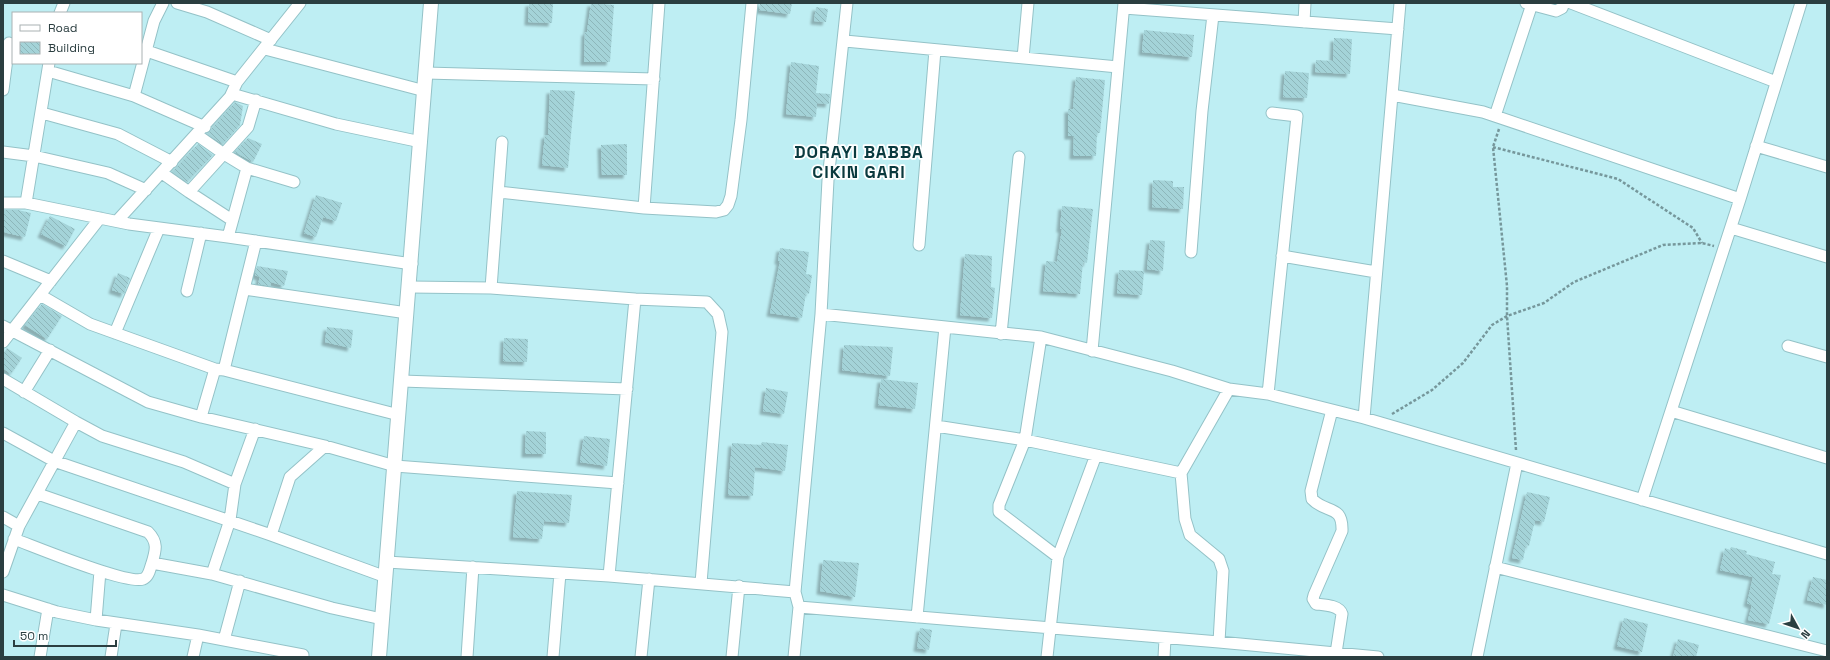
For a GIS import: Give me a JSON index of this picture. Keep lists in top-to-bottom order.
{
  "districts": ["DORAYI BABBA CIKIN GARI"],
  "legend": ["Road", "Building"],
  "scale_bar": "50 m",
  "north": "bottom right"
}
